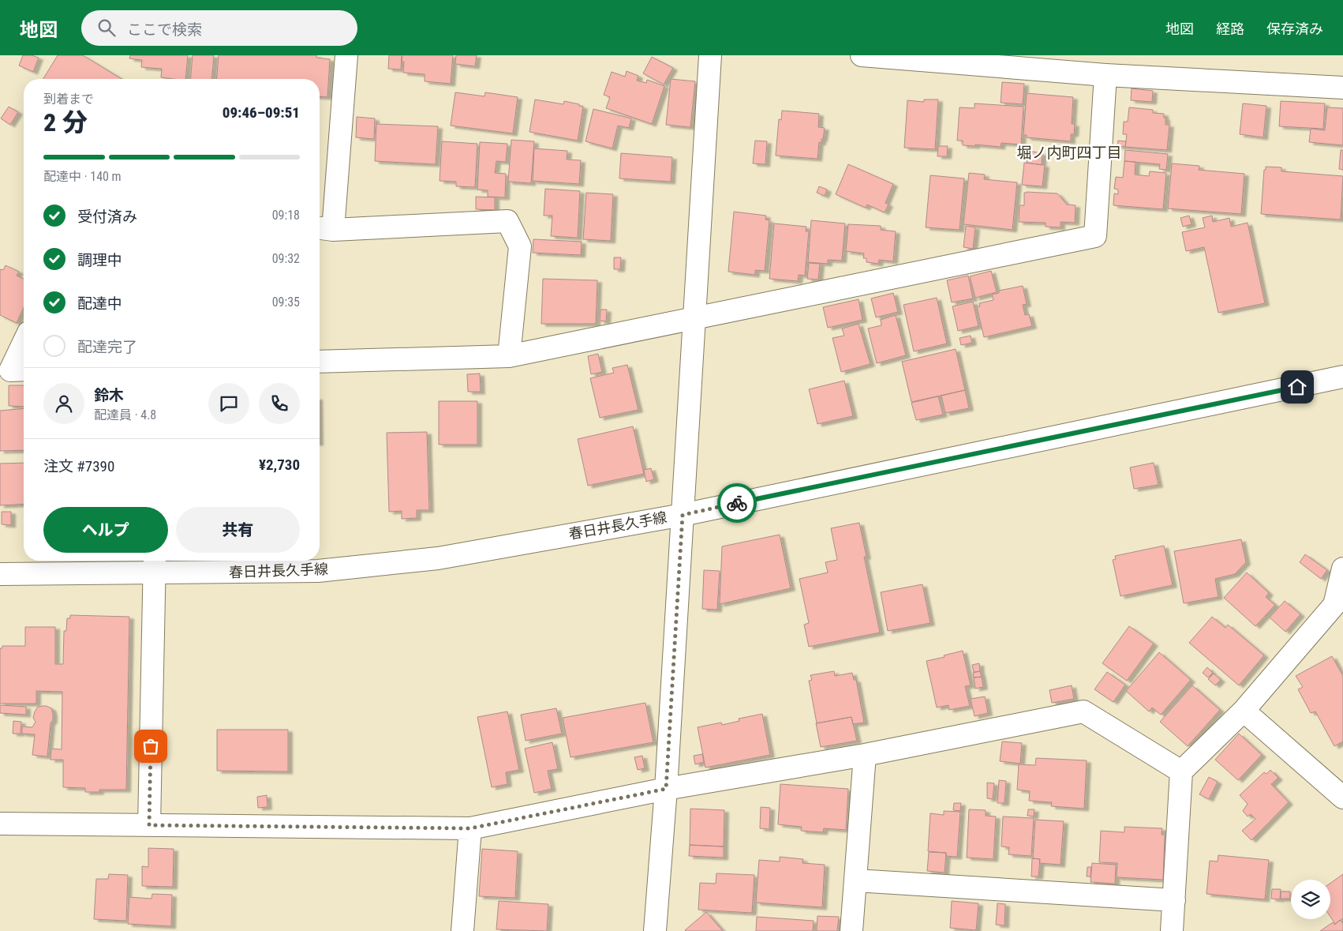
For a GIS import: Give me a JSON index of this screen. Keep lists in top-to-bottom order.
{
  "streets": {
    "street": ["春日井長久手線"]
  },
  "districts": ["堀ノ内町四丁目"],
  "page": {
    "header": "地図",
    "search": "ここで検索",
    "nav": ["地図", "経路", "保存済み"],
    "heading": ["2 分", "到着まで", "09:46–09:51"],
    "panel": [
      "鈴木",
      "配達員 · 4.8",
      "注文 #7390",
      "¥2,730"
    ],
    "bar": "配達中 · 140 m",
    "list": [
      ["受付済み", "09:18"],
      ["調理中", "09:32"],
      ["配達中", "09:35"],
      "配達完了"
    ],
    "buttons": ["ヘルプ", "共有"]
  }
}
